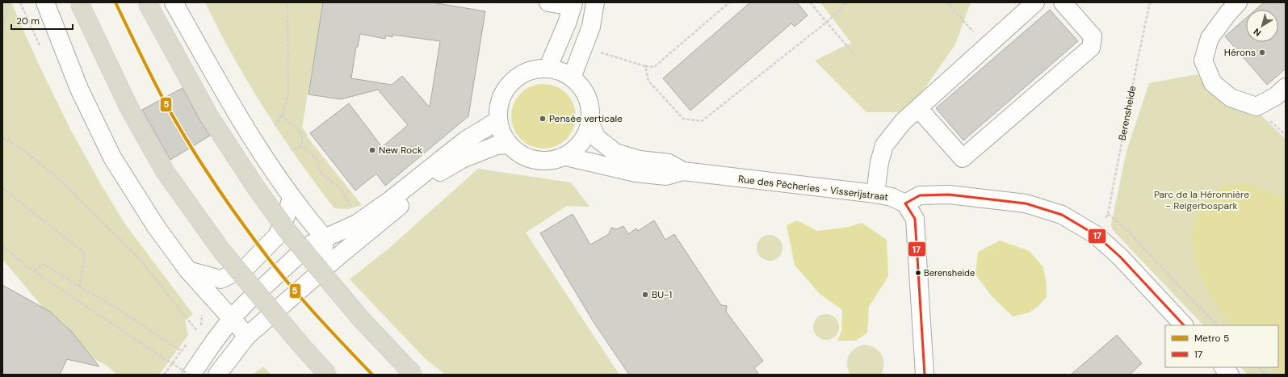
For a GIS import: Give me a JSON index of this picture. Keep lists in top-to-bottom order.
{
  "streets": {
    "street": ["Rue des Pêcheries - Visserijstraat"],
    "path": ["Berensheide"]
  },
  "parks": ["Parc de la Héronnière - Reigerbospark"],
  "places": [
    "Hérons",
    "Pensée verticale",
    "New Rock",
    "Berensheide",
    "BU-1"
  ],
  "lines": ["metro line 5", "transit line 17"],
  "legend": ["Metro 5", "17"],
  "scale_bar": "20 m",
  "north": "bottom left"
}
